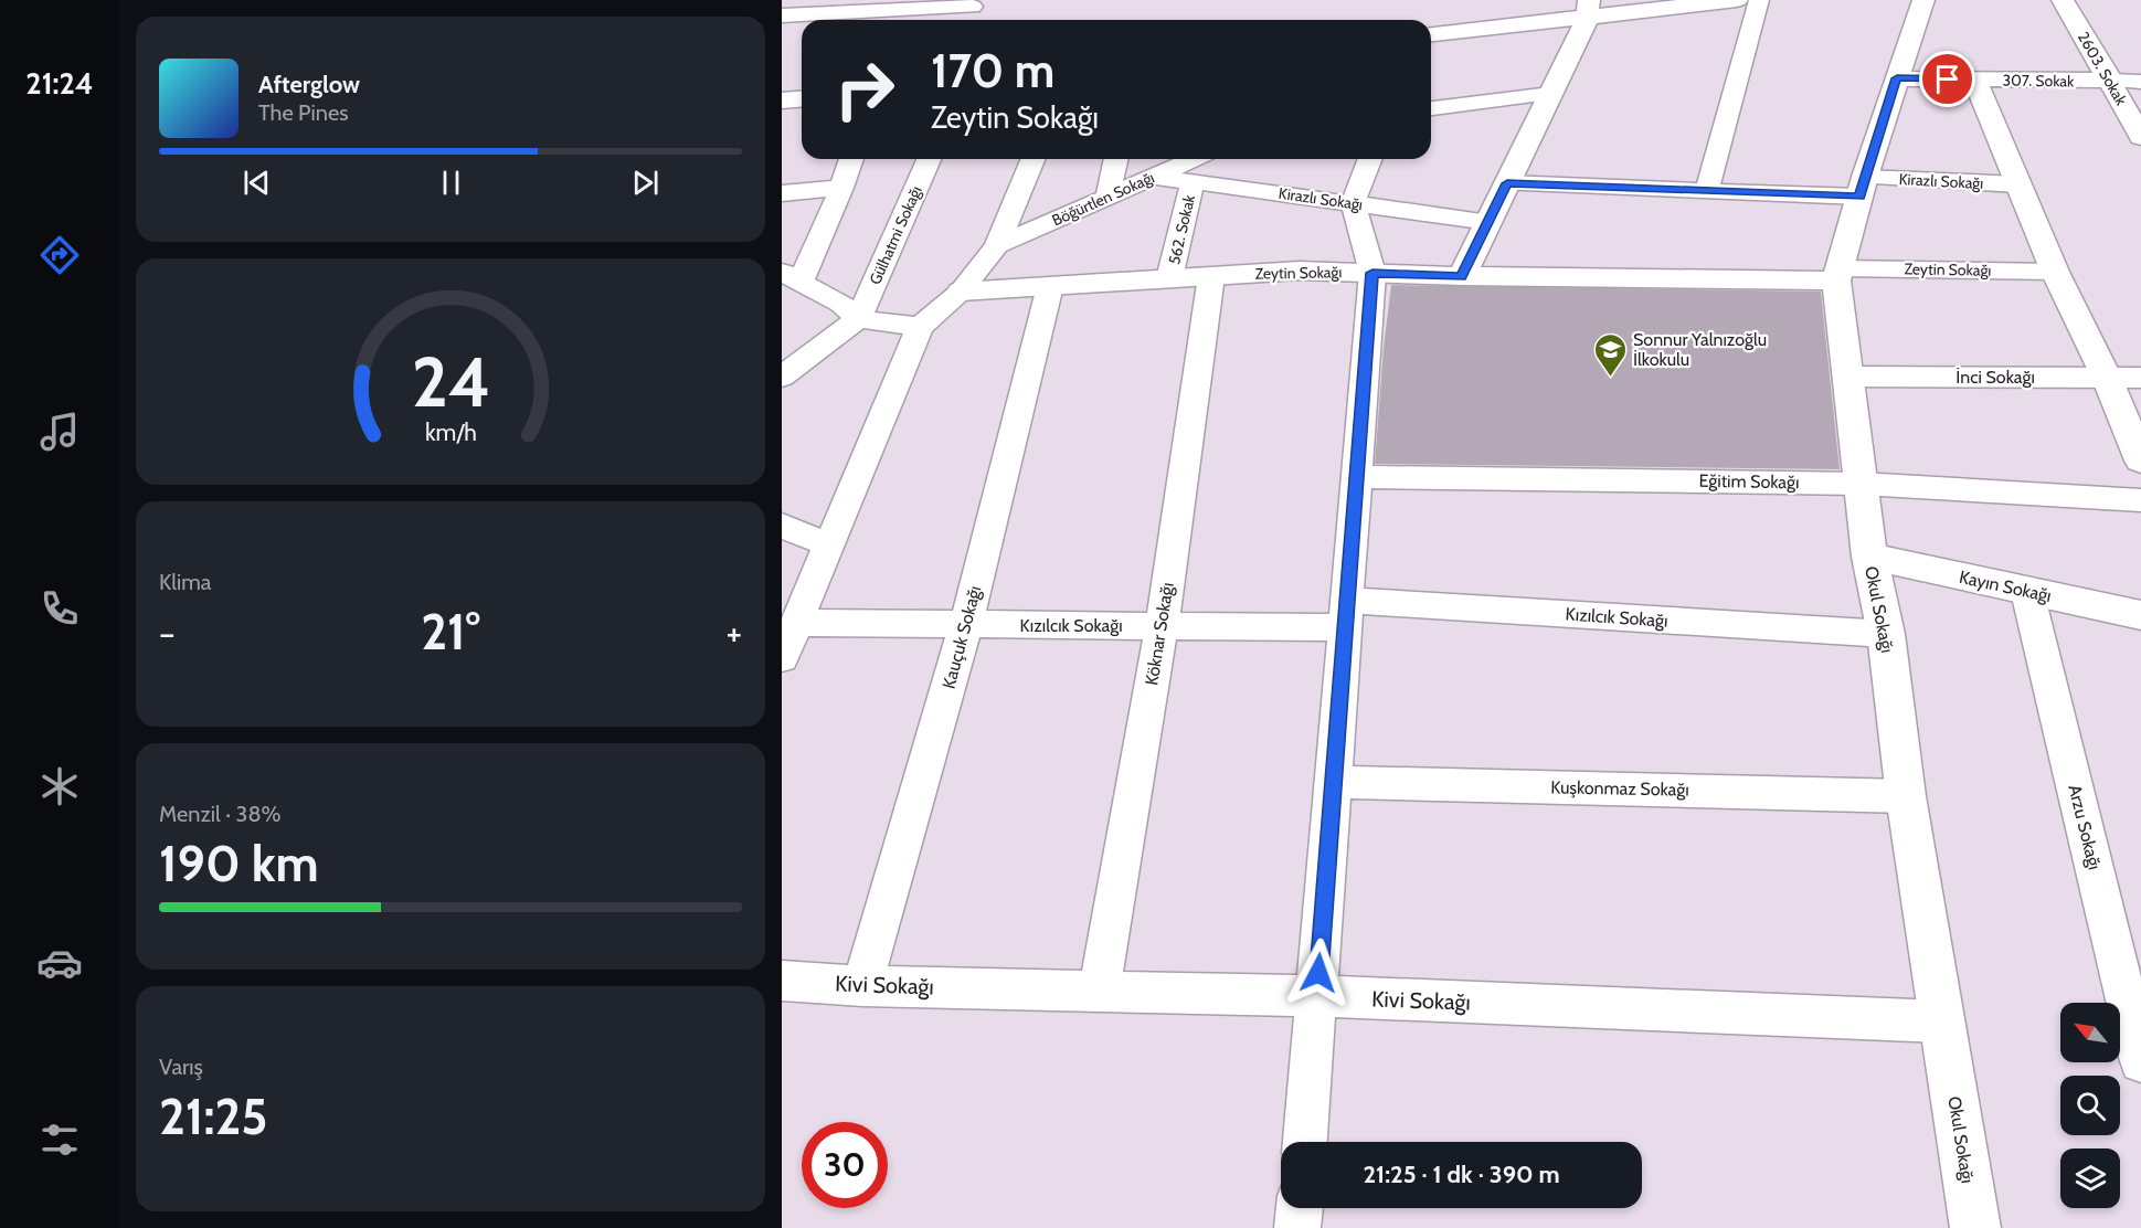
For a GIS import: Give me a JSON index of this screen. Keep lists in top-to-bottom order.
{
  "streets": {
    "street": [
      "2603. Sokak",
      "307. Sokak",
      "Kirazlı Sokağı",
      "Böğürtlen Sokağı",
      "562. Sokak",
      "Gülhatmi Sokağı",
      "Zeytin Sokağı",
      "İnci Sokağı",
      "Eğitim Sokağı",
      "Kayın Sokağı",
      "Okul Sokağı",
      "Kızılcık Sokağı",
      "Köknar Sokağı",
      "Kauçuk Sokağı",
      "Kuşkonmaz Sokağı",
      "Arzu Sokağı",
      "Kivi Sokağı"
    ]
  },
  "crossings": [
    ["2603. Sokak", "307. Sokak"],
    ["307. Sokak", "Okul Sokağı"],
    ["Kirazlı Sokağı", "Böğürtlen Sokağı"],
    ["Kirazlı Sokağı", "562. Sokak"],
    ["Kirazlı Sokağı", "Okul Sokağı"],
    ["562. Sokak", "Zeytin Sokağı"],
    ["Zeytin Sokağı", "Okul Sokağı"],
    ["Zeytin Sokağı", "Köknar Sokağı"],
    ["Zeytin Sokağı", "Kauçuk Sokağı"],
    ["İnci Sokağı", "Okul Sokağı"],
    ["Eğitim Sokağı", "Okul Sokağı"],
    ["Kayın Sokağı", "Okul Sokağı"],
    ["Kayın Sokağı", "Arzu Sokağı"],
    ["Okul Sokağı", "Kızılcık Sokağı"],
    ["Okul Sokağı", "Kuşkonmaz Sokağı"],
    ["Okul Sokağı", "Kivi Sokağı"],
    ["Kızılcık Sokağı", "Köknar Sokağı"],
    ["Kızılcık Sokağı", "Kauçuk Sokağı"],
    ["Köknar Sokağı", "Kivi Sokağı"],
    ["Kauçuk Sokağı", "Kivi Sokağı"]
  ],
  "places": {
    "school or university": ["Sonnur Yalnızoğlu İlkokulu"]
  },
  "north": "top left",
  "page": {
    "tabs": "21:24",
    "turn": ["170 m", "Zeytin Sokağı"],
    "song": ["Afterglow", "The Pines"],
    "tile": [
      "Klima",
      ["Menzil · 38%", "190 km"],
      ["Varış", "21:25"]
    ],
    "heat": ["−", "21°", "+"],
    "limit": "30",
    "trip": "21:25 · 1 dk · 390 m",
    "gauge": ["24", "km/h"]
  }
}
